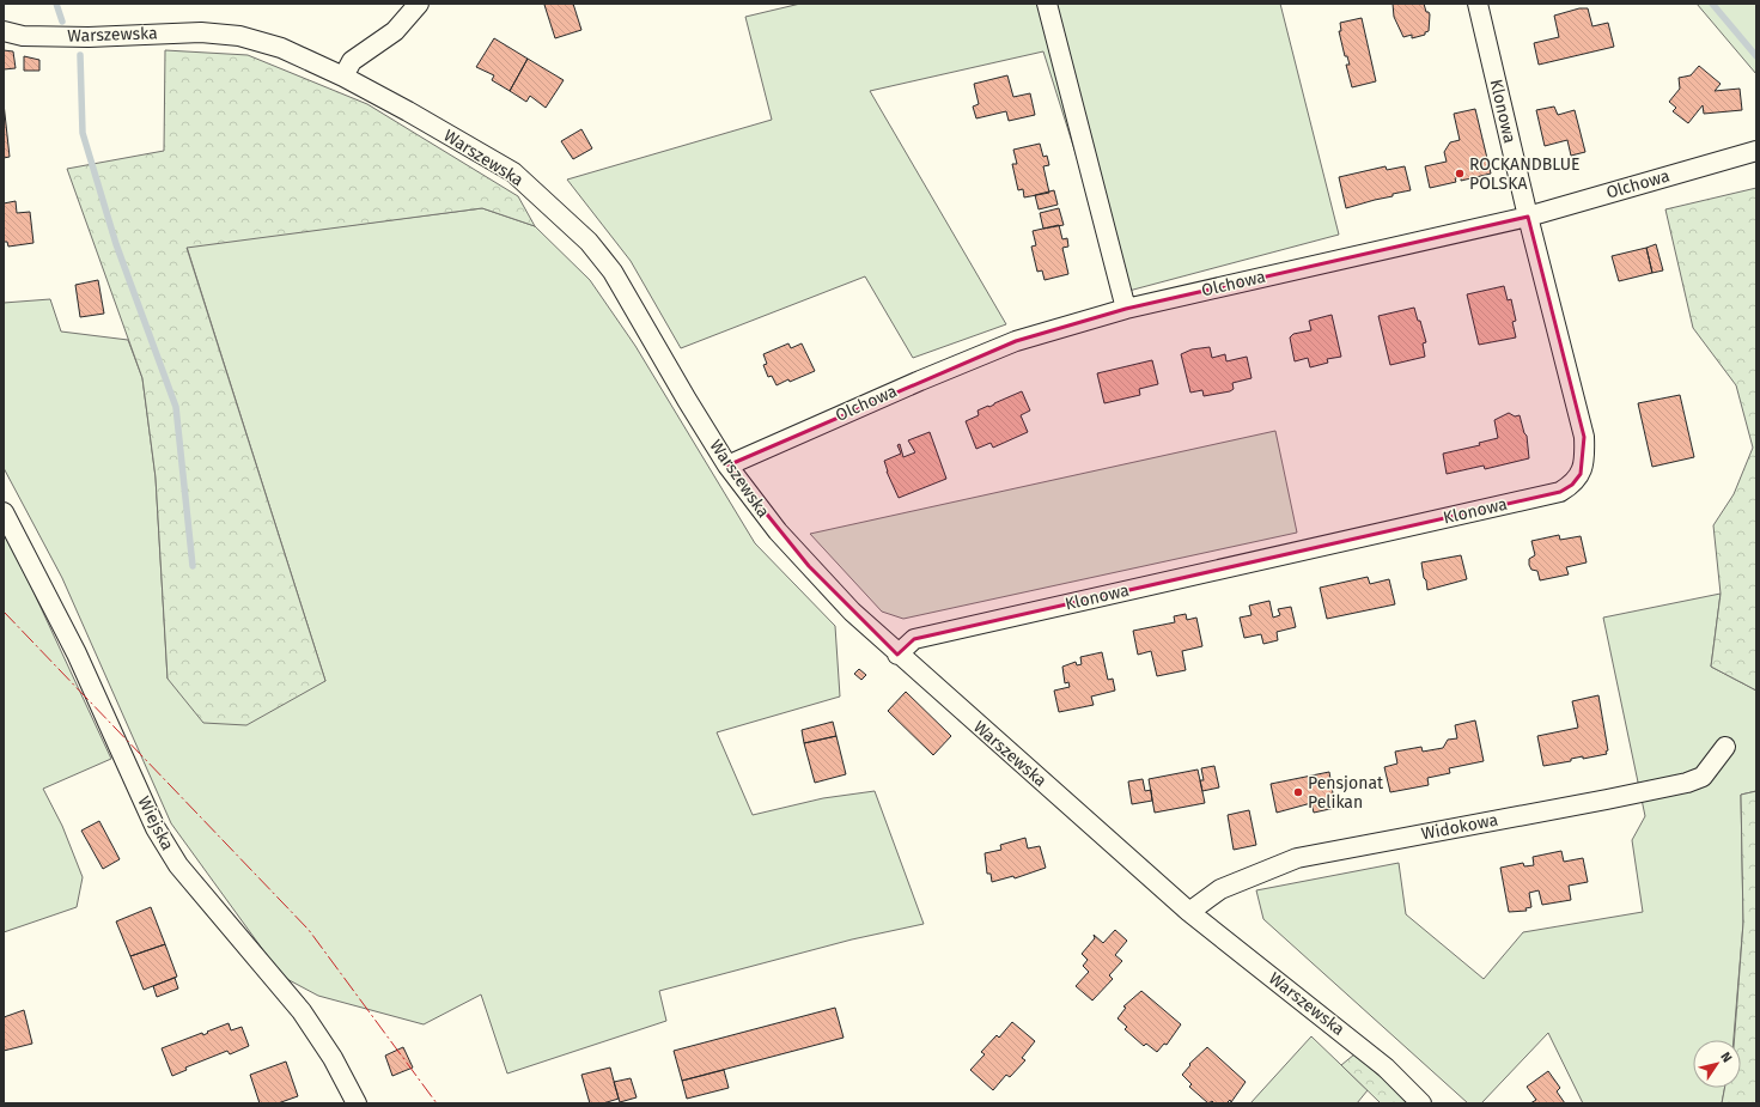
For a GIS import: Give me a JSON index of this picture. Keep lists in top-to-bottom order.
{
  "streets": {
    "street": [
      "Warszewska",
      "Klonowa",
      "Olchowa",
      "Wiejska",
      "Widokowa"
    ]
  },
  "crossings": [
    ["Warszewska", "Klonowa"],
    ["Warszewska", "Olchowa"],
    ["Warszewska", "Widokowa"],
    ["Klonowa", "Olchowa"]
  ],
  "places": ["ROCKANDBLUE POLSKA", "Pensjonat Pelikan"],
  "north": "top right"
}
